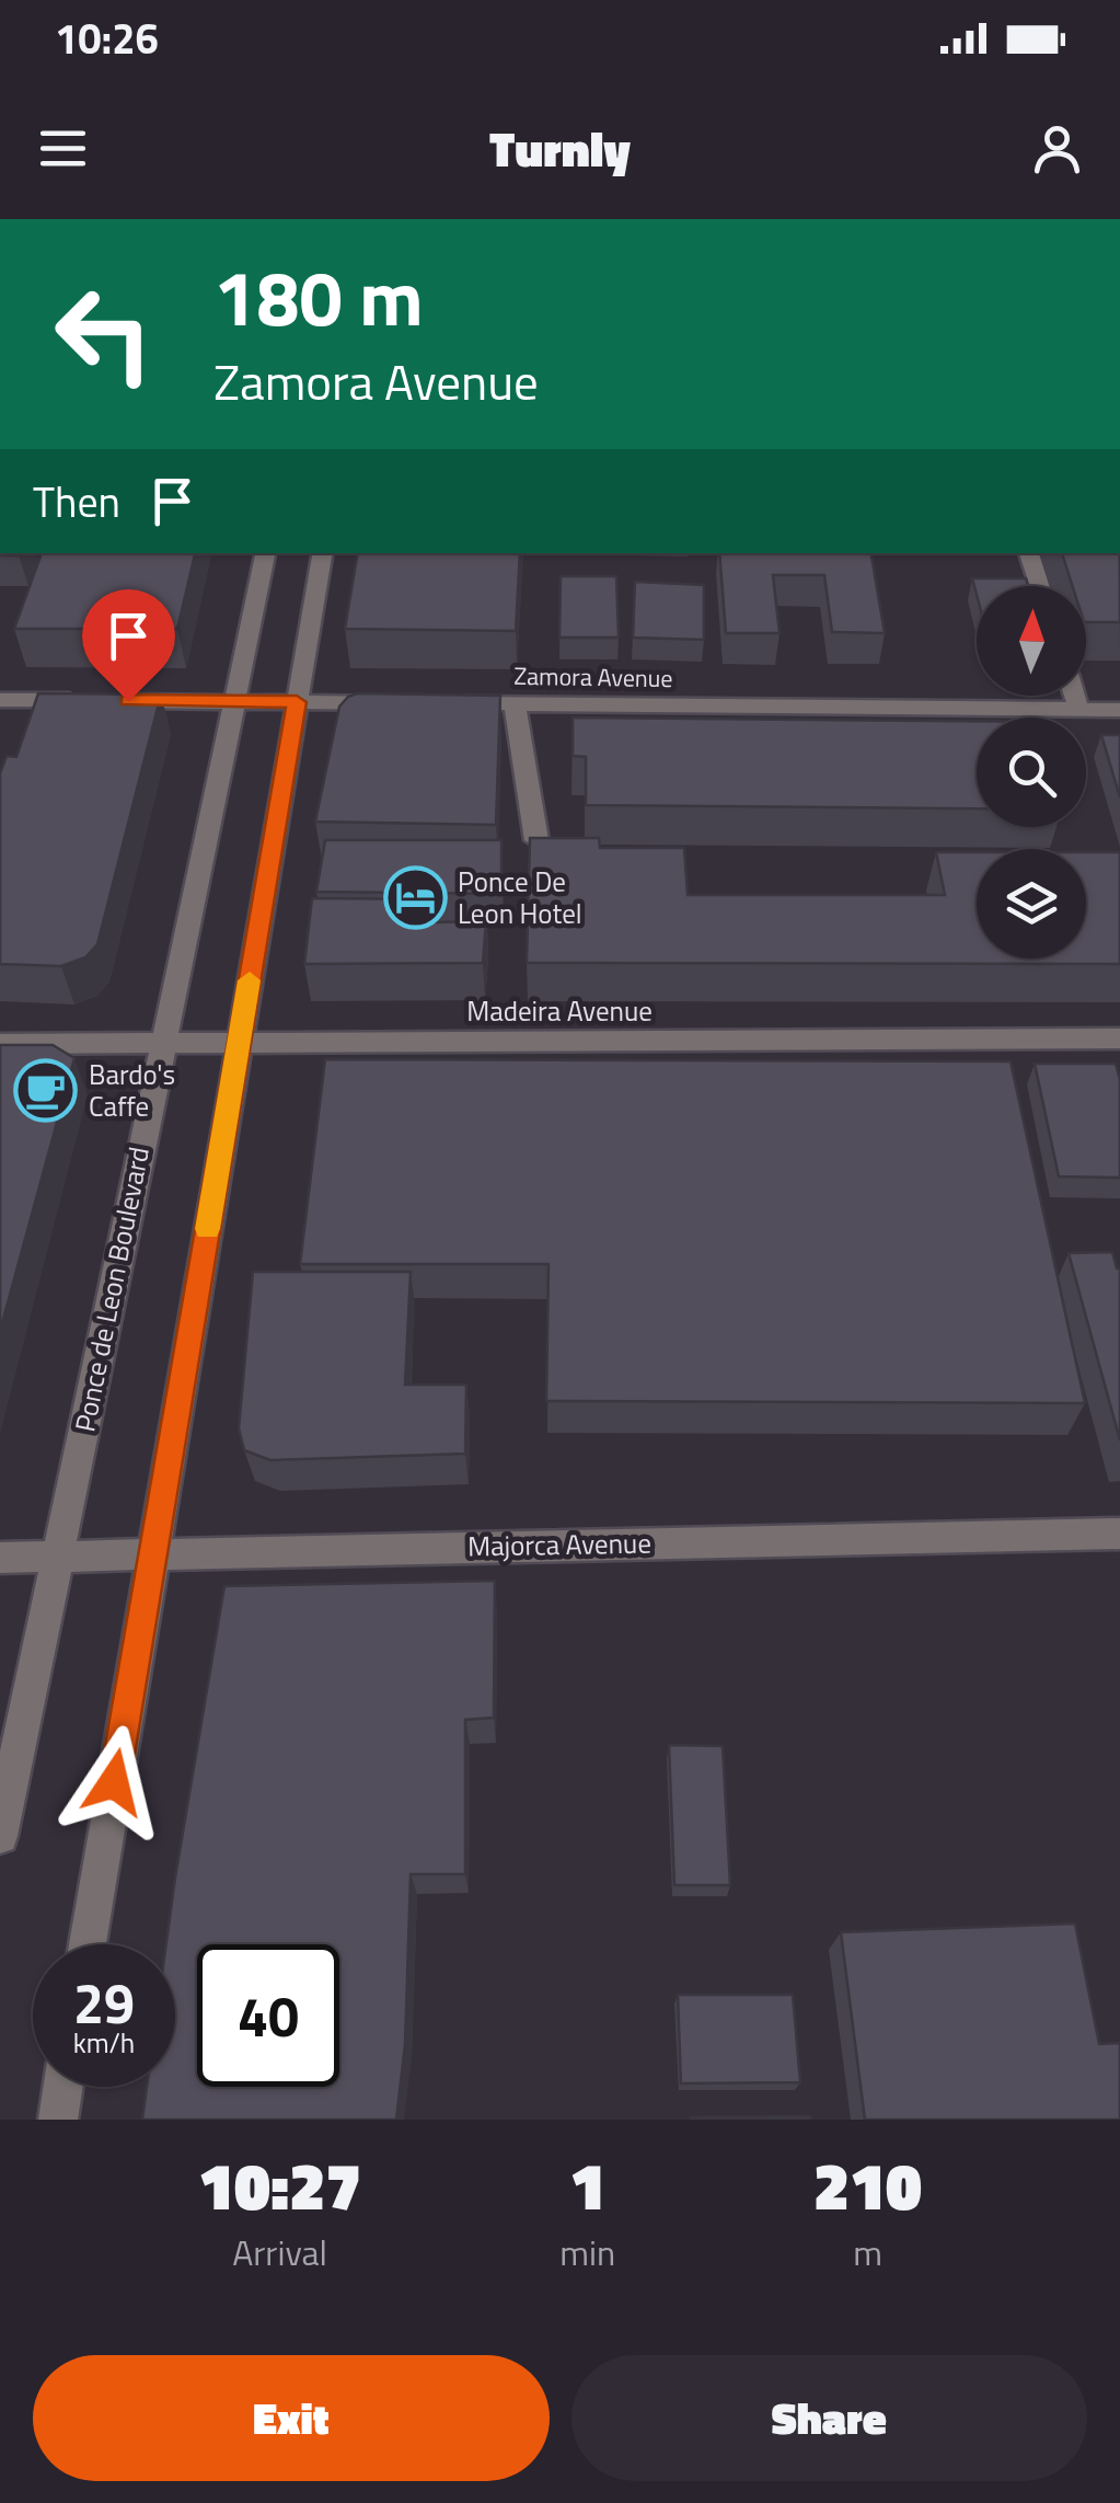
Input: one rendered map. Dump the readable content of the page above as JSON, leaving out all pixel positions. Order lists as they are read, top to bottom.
{
  "streets": {
    "street": [
      "Zamora Avenue",
      "Madeira Avenue",
      "Ponce de Leon Boulevard",
      "Majorca Avenue"
    ]
  },
  "crossings": [
    ["Madeira Avenue", "Ponce de Leon Boulevard"],
    ["Ponce de Leon Boulevard", "Majorca Avenue"]
  ],
  "places": {
    "hotel": ["Ponce De Leon Hotel"],
    "cafe": ["Bardo's Caffe"]
  },
  "north": "top",
  "page": {
    "status": "10:26",
    "header": "Turnly",
    "turn": ["180 m", "Zamora Avenue"],
    "then": "Then",
    "speed": "29 km/h",
    "limit": "40",
    "eta": [
      "10:27",
      "Arrival",
      "1",
      "min",
      "210",
      "m"
    ],
    "buttons": ["Exit", "Share"]
  }
}
